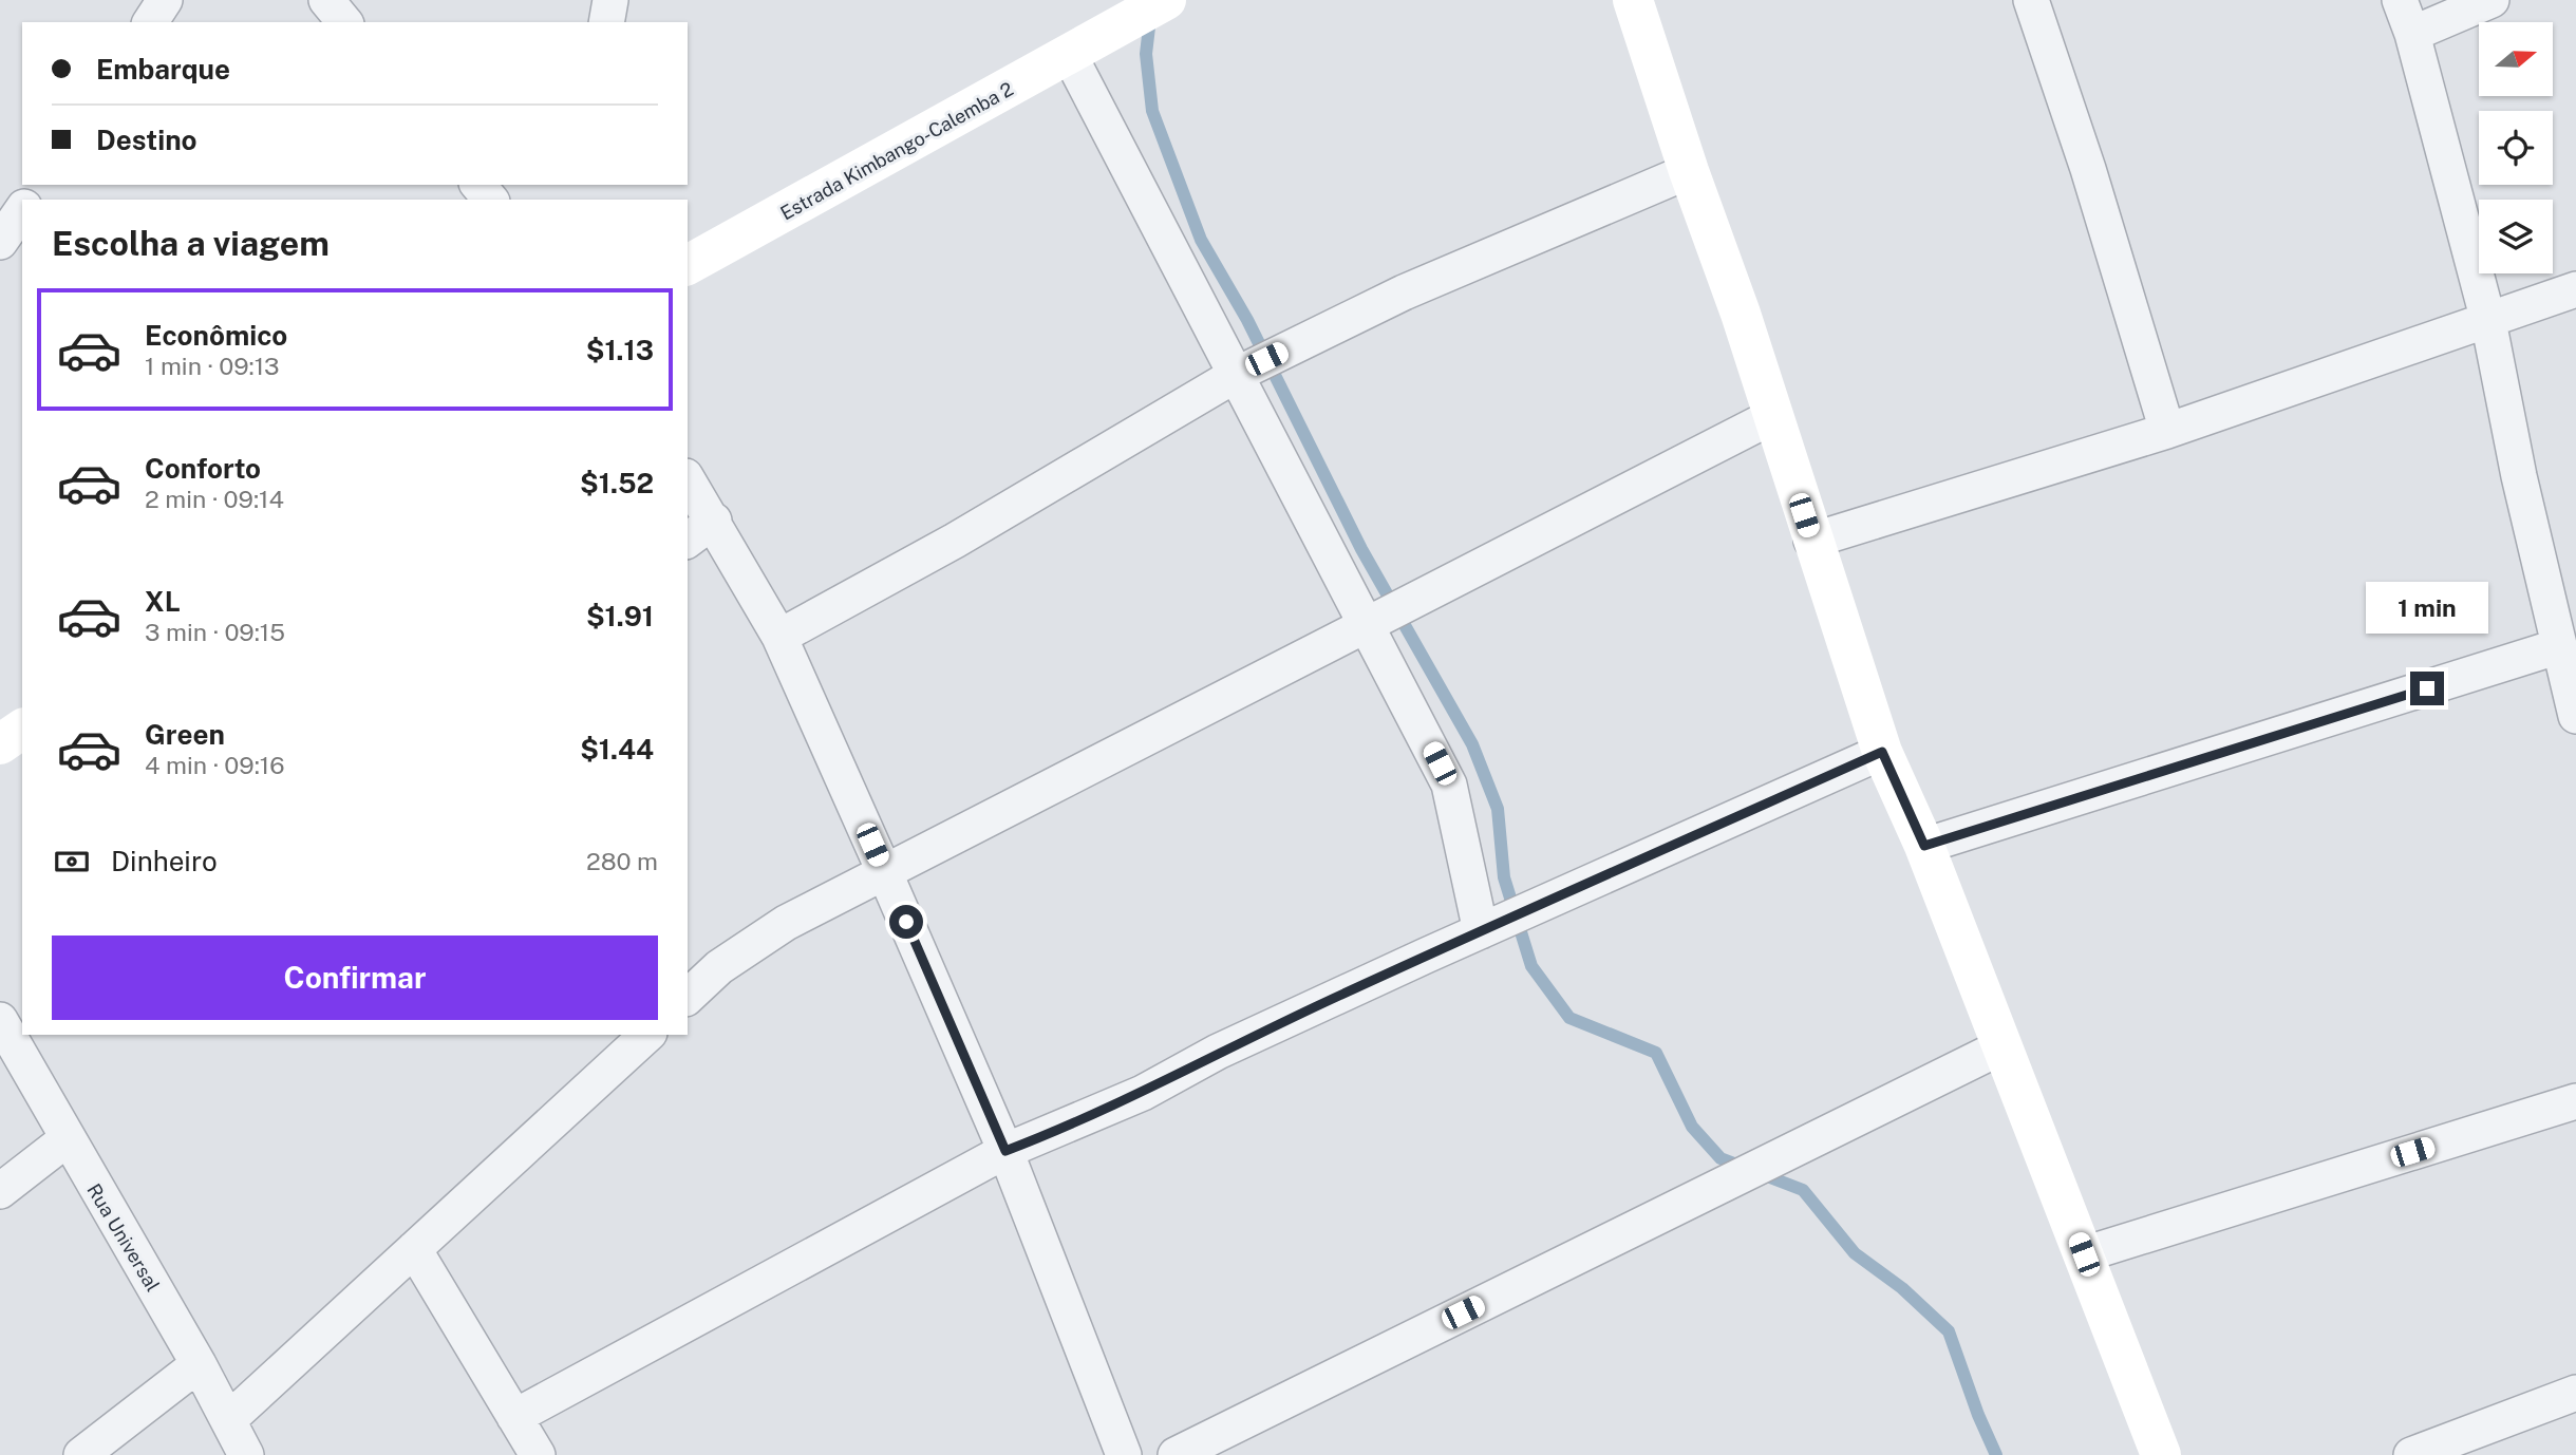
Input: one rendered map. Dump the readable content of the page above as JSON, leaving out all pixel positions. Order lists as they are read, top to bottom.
{
  "streets": {
    "street": ["Estrada Kimbango-Calemba 2", "Rua Universal"]
  },
  "north": "right",
  "page": {
    "banner": ["Embarque", "Destino"],
    "heading": "Escolha a viagem",
    "list": [
      {
        "name": "Econômico",
        "note": "1 min · 09:13",
        "value": "$1.13"
      },
      {
        "name": "Conforto",
        "note": "2 min · 09:14",
        "value": "$1.52"
      },
      {
        "name": "XL",
        "note": "3 min · 09:15",
        "value": "$1.91"
      },
      {
        "name": "Green",
        "note": "4 min · 09:16",
        "value": "$1.44"
      }
    ],
    "bubble": "1 min",
    "pay": ["Dinheiro", "280 m"],
    "buttons": "Confirmar"
  }
}
